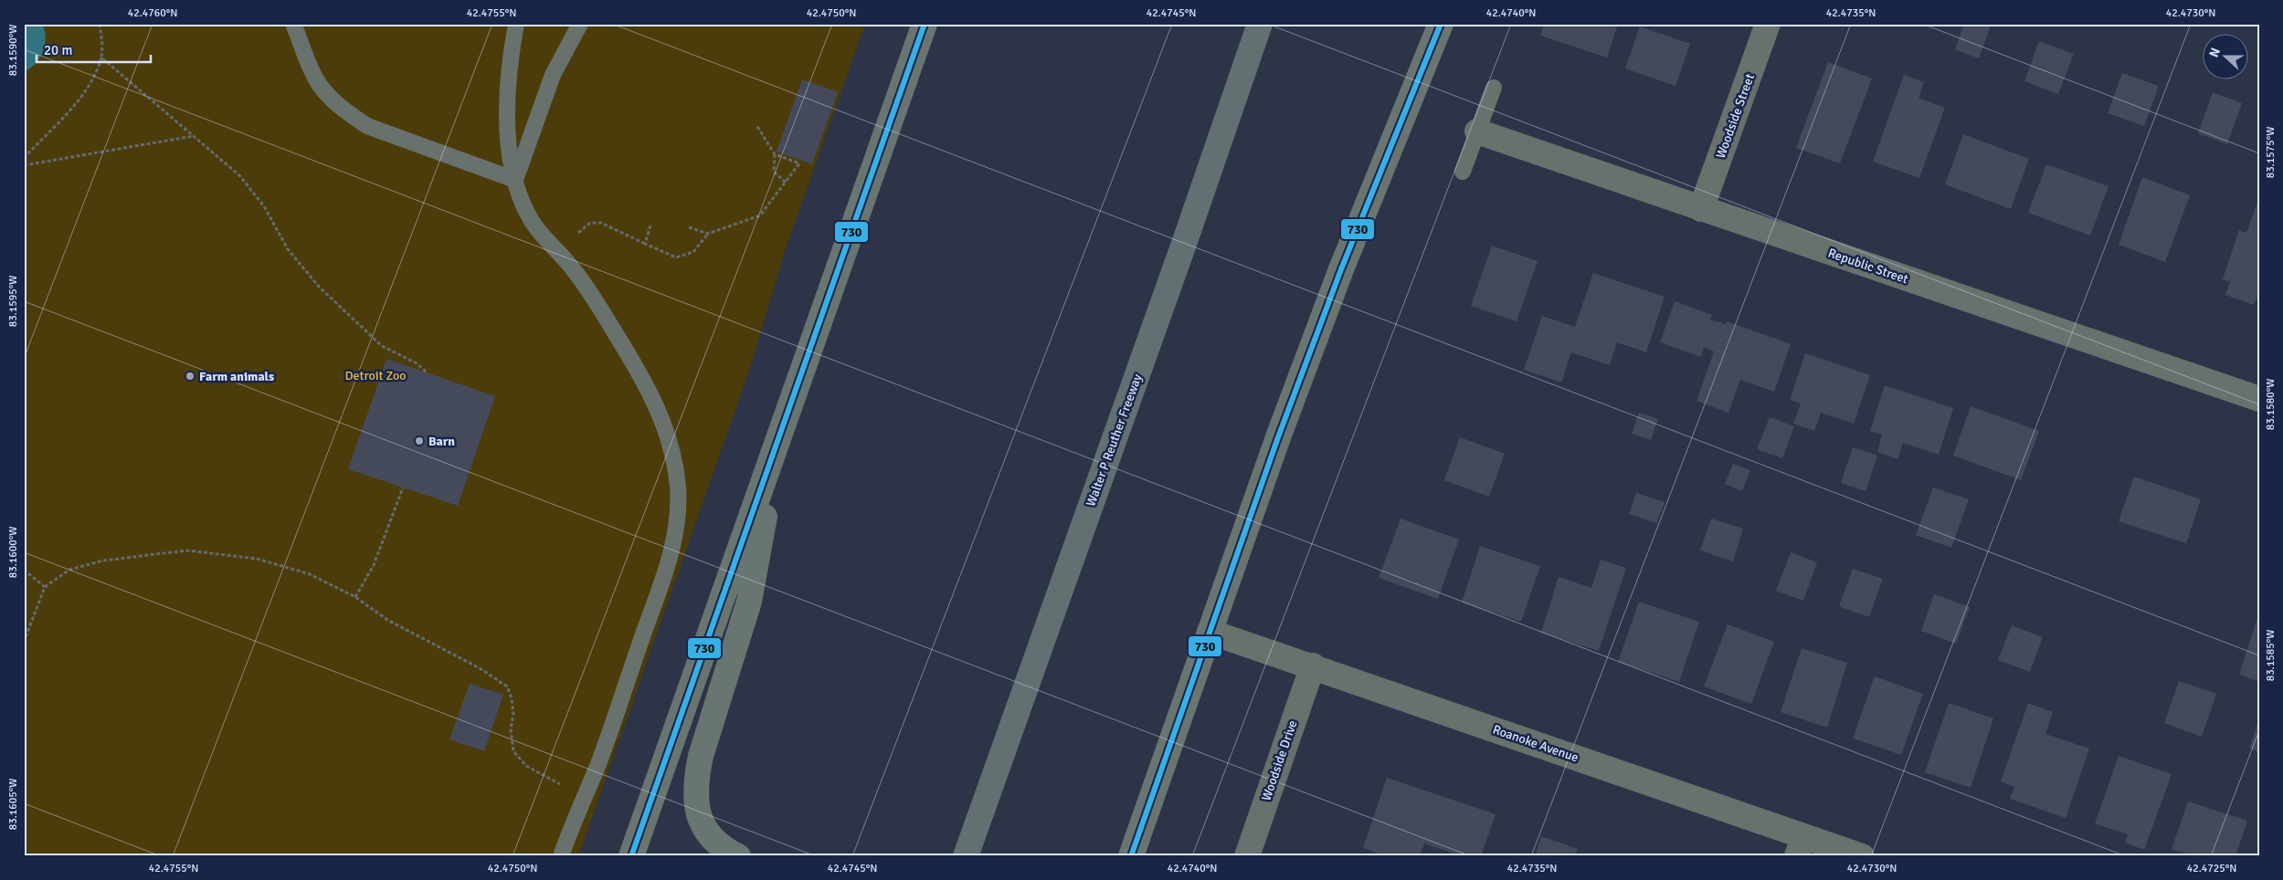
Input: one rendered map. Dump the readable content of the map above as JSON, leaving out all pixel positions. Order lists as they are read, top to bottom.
{
  "streets": {
    "highway": ["Walter P Reuther Freeway"],
    "street": [
      "Woodside Street",
      "Republic Street",
      "Roanoke Avenue",
      "Woodside Drive"
    ]
  },
  "crossings": [
    ["Woodside Street", "Republic Street"],
    ["Roanoke Avenue", "Woodside Drive"]
  ],
  "parks": ["Detroit Zoo"],
  "places": ["Farm animals", "Barn"],
  "lines": ["transit line 730"],
  "scale_bar": "20 m",
  "north": "left",
  "coordinates": [
    "42.4760°N",
    "42.4755°N",
    "42.4750°N",
    "42.4745°N",
    "42.4740°N",
    "42.4735°N",
    "42.4730°N",
    "83.1590°W",
    "83.1575°W",
    "83.1595°W",
    "83.1580°W",
    "83.1600°W",
    "83.1585°W",
    "83.1605°W",
    "42.4725°N"
  ]
}
